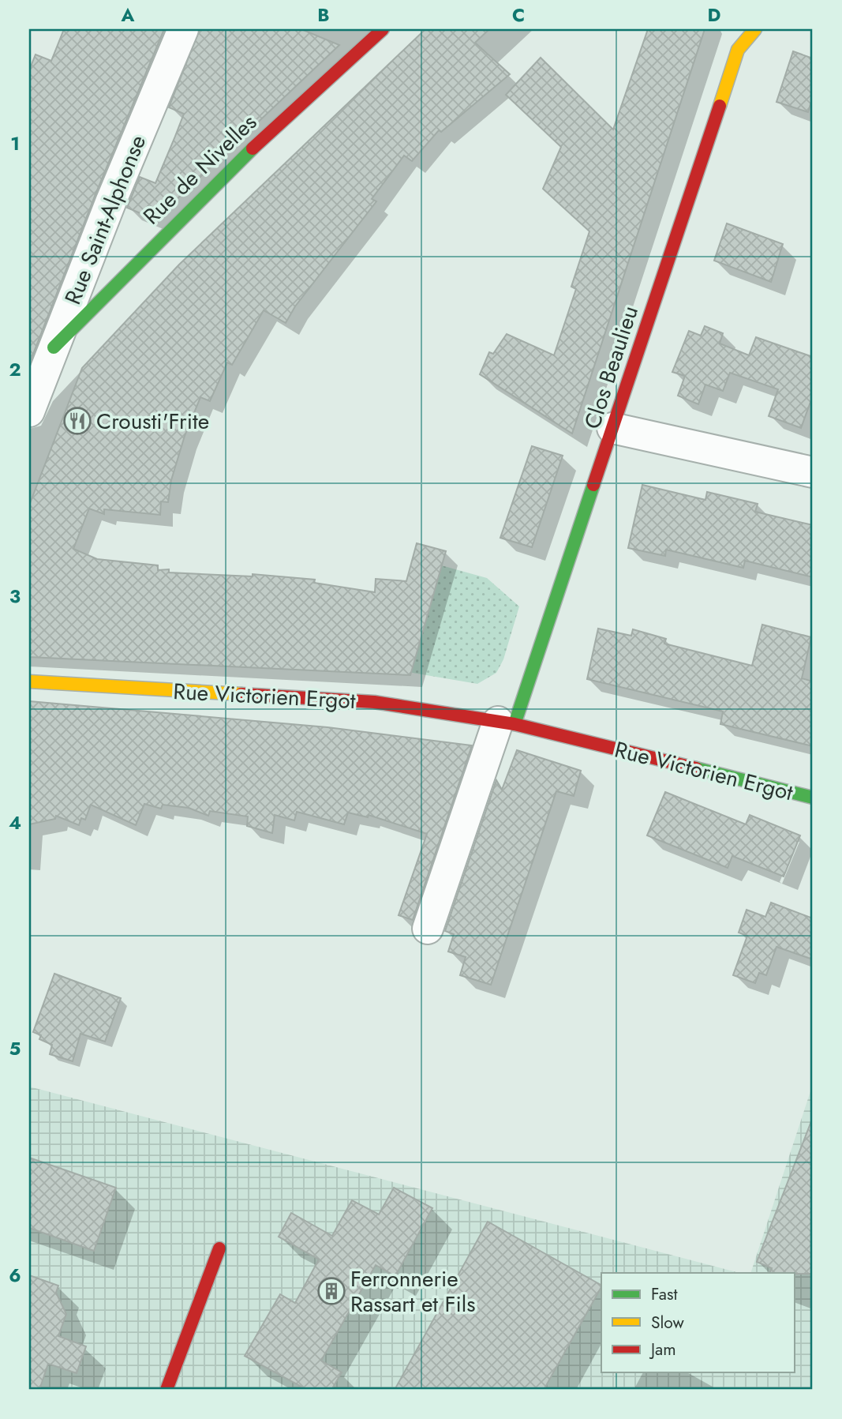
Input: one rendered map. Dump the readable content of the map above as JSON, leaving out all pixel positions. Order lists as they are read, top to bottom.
{
  "streets": {
    "street": [
      "Rue de Nivelles",
      "Rue Saint-Alphonse",
      "Clos Beaulieu",
      "Rue Victorien Ergot"
    ]
  },
  "crossings": [
    ["Rue de Nivelles", "Rue Saint-Alphonse"],
    ["Clos Beaulieu", "Rue Victorien Ergot"]
  ],
  "places": {
    "restaurant": ["Crousti'Frite"],
    "building": ["Ferronnerie Rassart et Fils"]
  },
  "legend": ["Fast", "Slow", "Jam"],
  "grid": {
    "columns": [
      "A",
      "B",
      "C",
      "D"
    ],
    "rows": [
      "1",
      "2",
      "3",
      "4",
      "5",
      "6"
    ]
  }
}
